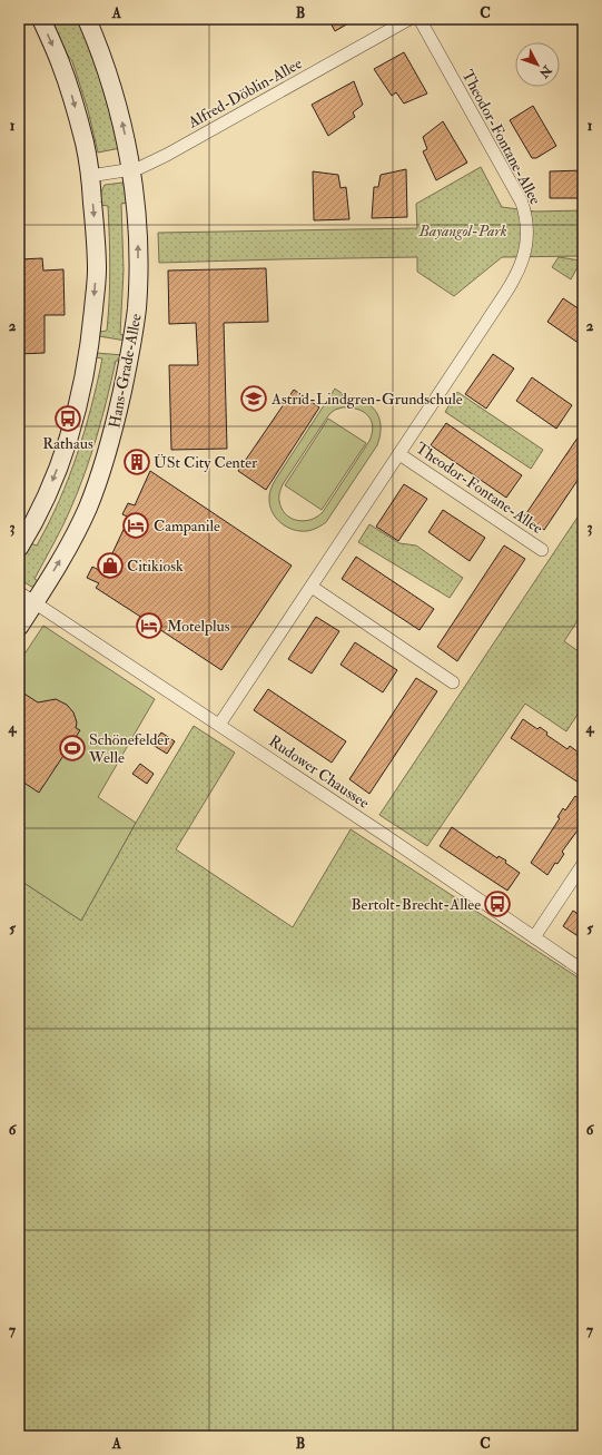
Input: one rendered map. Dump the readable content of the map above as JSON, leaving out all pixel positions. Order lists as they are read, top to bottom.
{
  "streets": {
    "street": [
      "Alfred-Döblin-Allee",
      "Theodor-Fontane-Allee",
      "Hans-Grade-Allee",
      "Rudower Chaussee"
    ]
  },
  "crossings": [
    ["Alfred-Döblin-Allee", "Hans-Grade-Allee"],
    ["Theodor-Fontane-Allee", "Rudower Chaussee"],
    ["Hans-Grade-Allee", "Rudower Chaussee"]
  ],
  "parks": ["Bayangol-Park"],
  "places": {
    "school or university": ["Astrid-Lindgren-Grundschule"],
    "bus stop": ["Rathaus", "Bertolt-Brecht-Allee"],
    "building": ["ÜSt City Center"],
    "hotel": ["Campanile", "Motelplus"],
    "shop": ["Citikiosk"],
    "sports": ["Schönefelder Welle"]
  },
  "north": "bottom right",
  "grid": {
    "columns": ["A", "B", "C"],
    "rows": [
      "1",
      "2",
      "3",
      "4",
      "5",
      "6",
      "7"
    ]
  }
}
